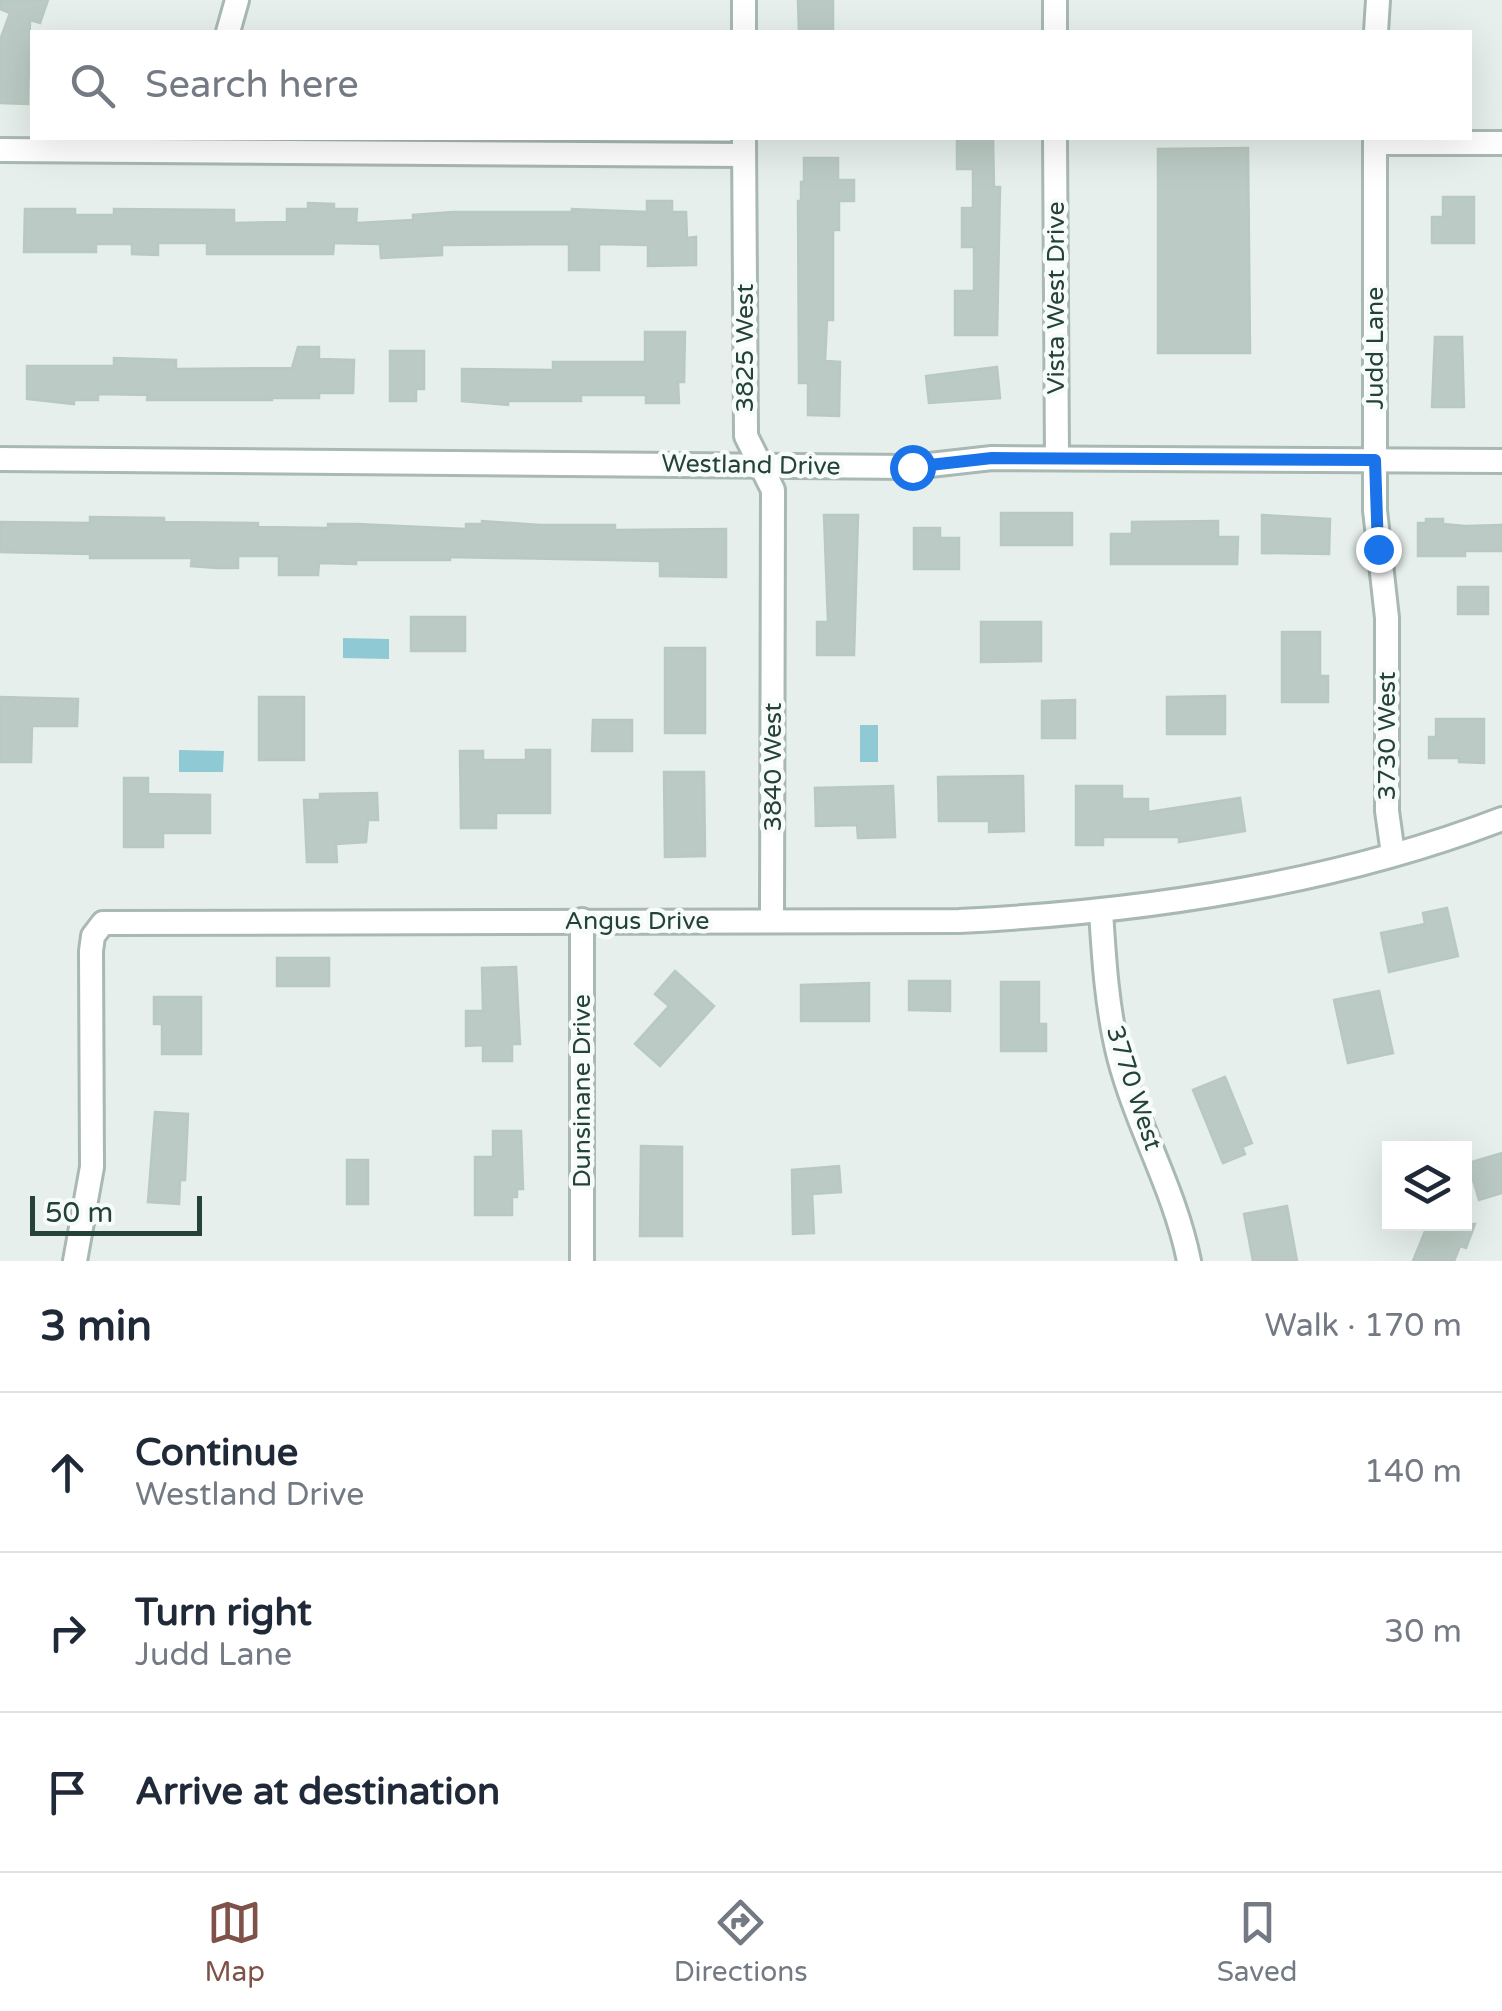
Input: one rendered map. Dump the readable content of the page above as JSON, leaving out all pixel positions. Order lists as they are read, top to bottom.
{
  "streets": {
    "street": [
      "Vista West Drive",
      "3825 West",
      "Judd Lane",
      "Westland Drive",
      "3730 West",
      "3840 West",
      "Angus Drive",
      "3770 West",
      "Dunsinane Drive"
    ]
  },
  "crossings": [
    ["Vista West Drive", "Westland Drive"],
    ["3825 West", "Westland Drive"],
    ["3825 West", "3840 West"],
    ["Judd Lane", "Westland Drive"],
    ["Judd Lane", "3730 West"],
    ["3730 West", "Angus Drive"],
    ["3840 West", "Angus Drive"],
    ["Angus Drive", "3770 West"],
    ["Angus Drive", "Dunsinane Drive"]
  ],
  "scale_bar": "50 m",
  "page": {
    "search": "Search here",
    "scale": "50 m",
    "heading": ["3 min", "Walk · 170 m"],
    "list": [
      ["Continue", "Westland Drive", "140 m"],
      ["Turn right", "Judd Lane", "30 m"],
      "Arrive at destination"
    ],
    "nav": ["Map", "Directions", "Saved"]
  }
}
